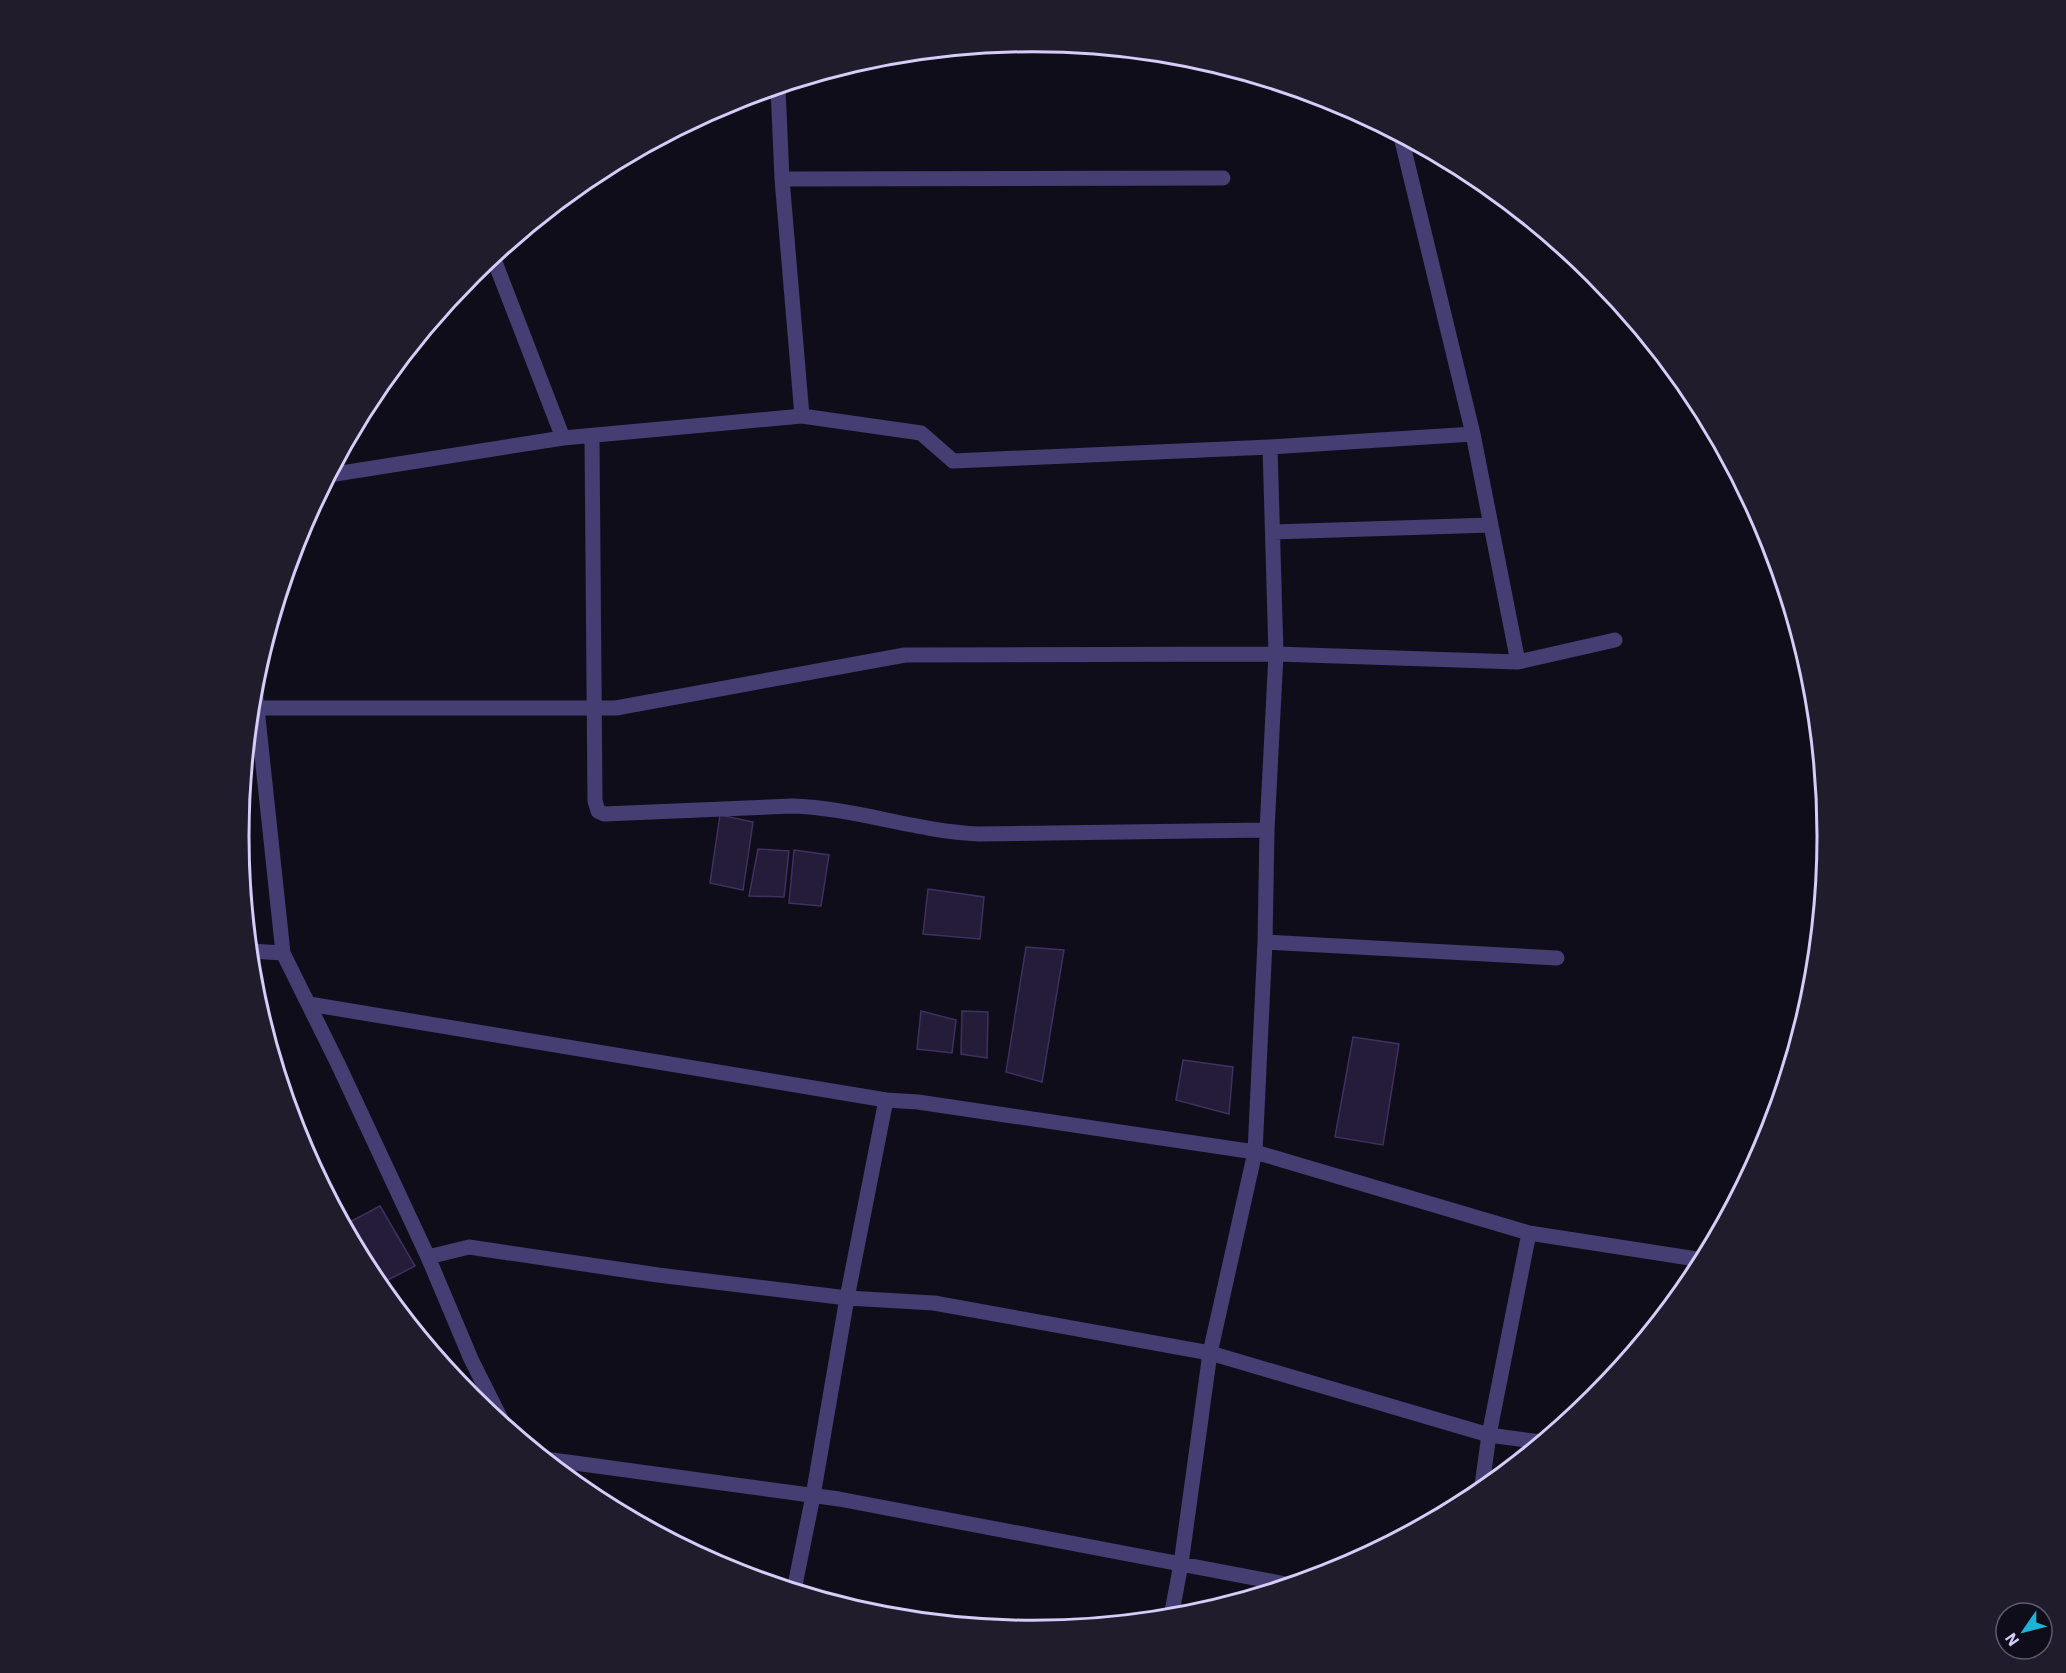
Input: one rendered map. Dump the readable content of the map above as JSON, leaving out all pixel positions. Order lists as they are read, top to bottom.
{
  "north": "bottom left"
}
